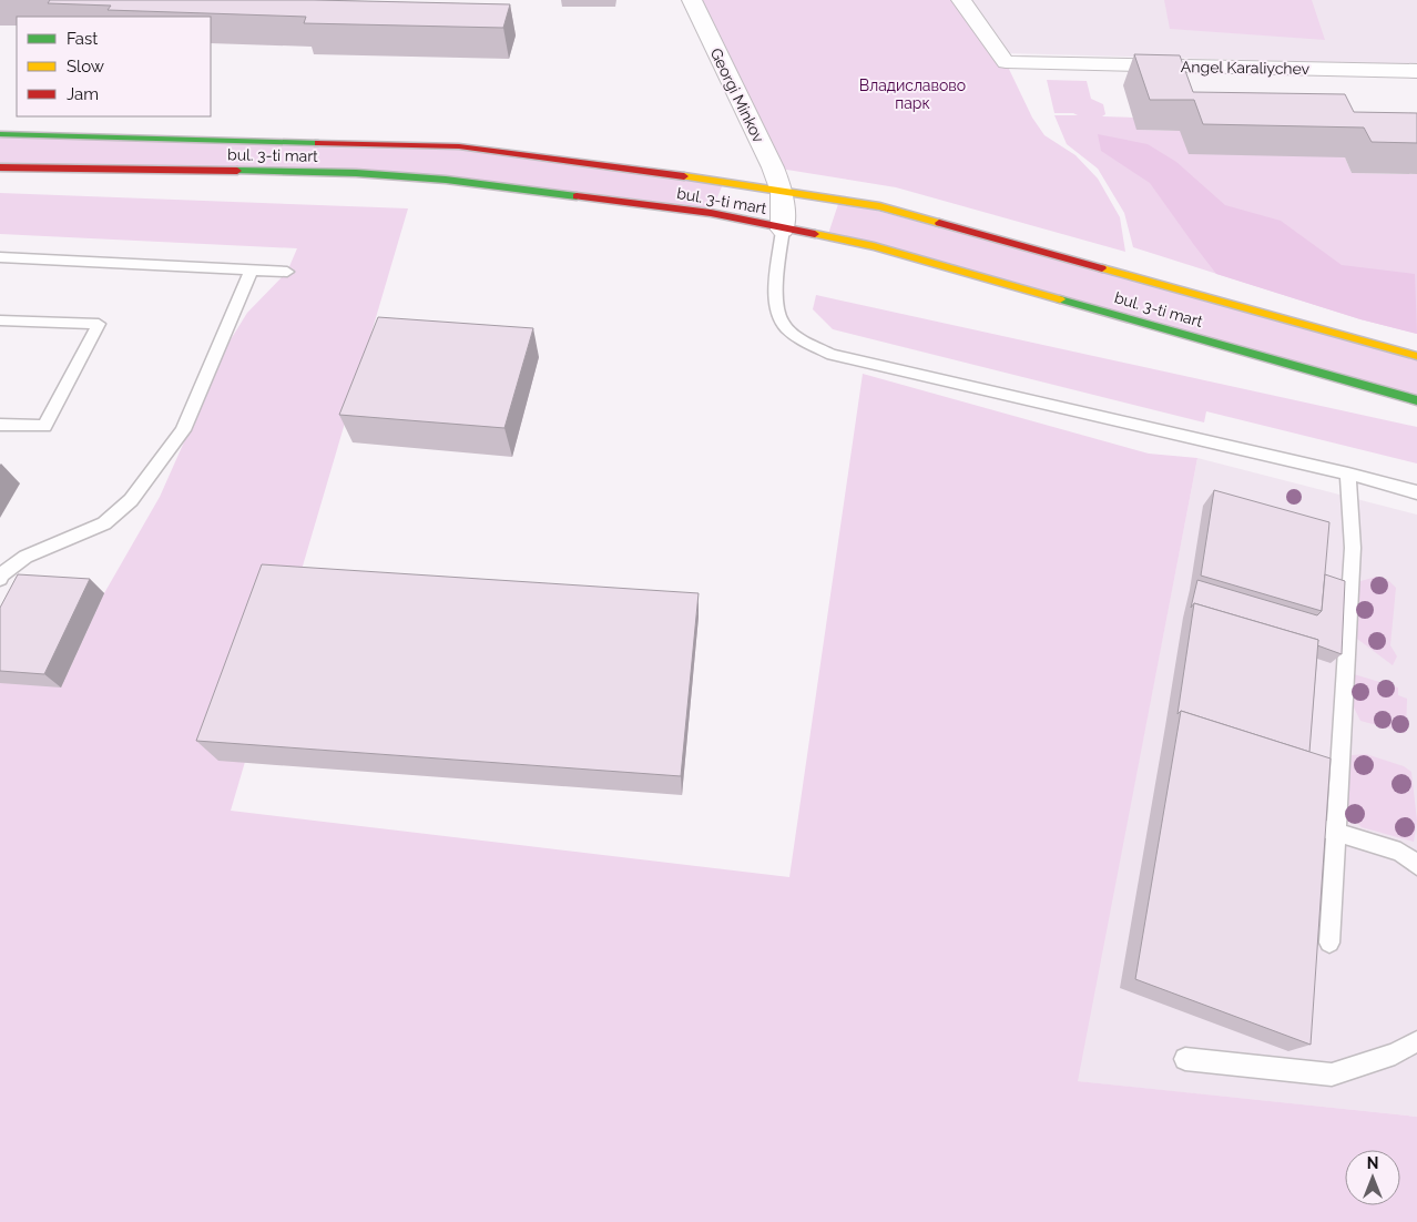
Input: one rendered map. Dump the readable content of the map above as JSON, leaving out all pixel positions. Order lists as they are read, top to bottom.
{
  "streets": {
    "street": ["Angel Karaliychev", "Georgi Minkov", "bul. 3-ti mart"]
  },
  "crossings": [
    ["Georgi Minkov", "bul. 3-ti mart"]
  ],
  "parks": ["Владиславово парк"],
  "legend": ["Fast", "Slow", "Jam"],
  "north": "top"
}
